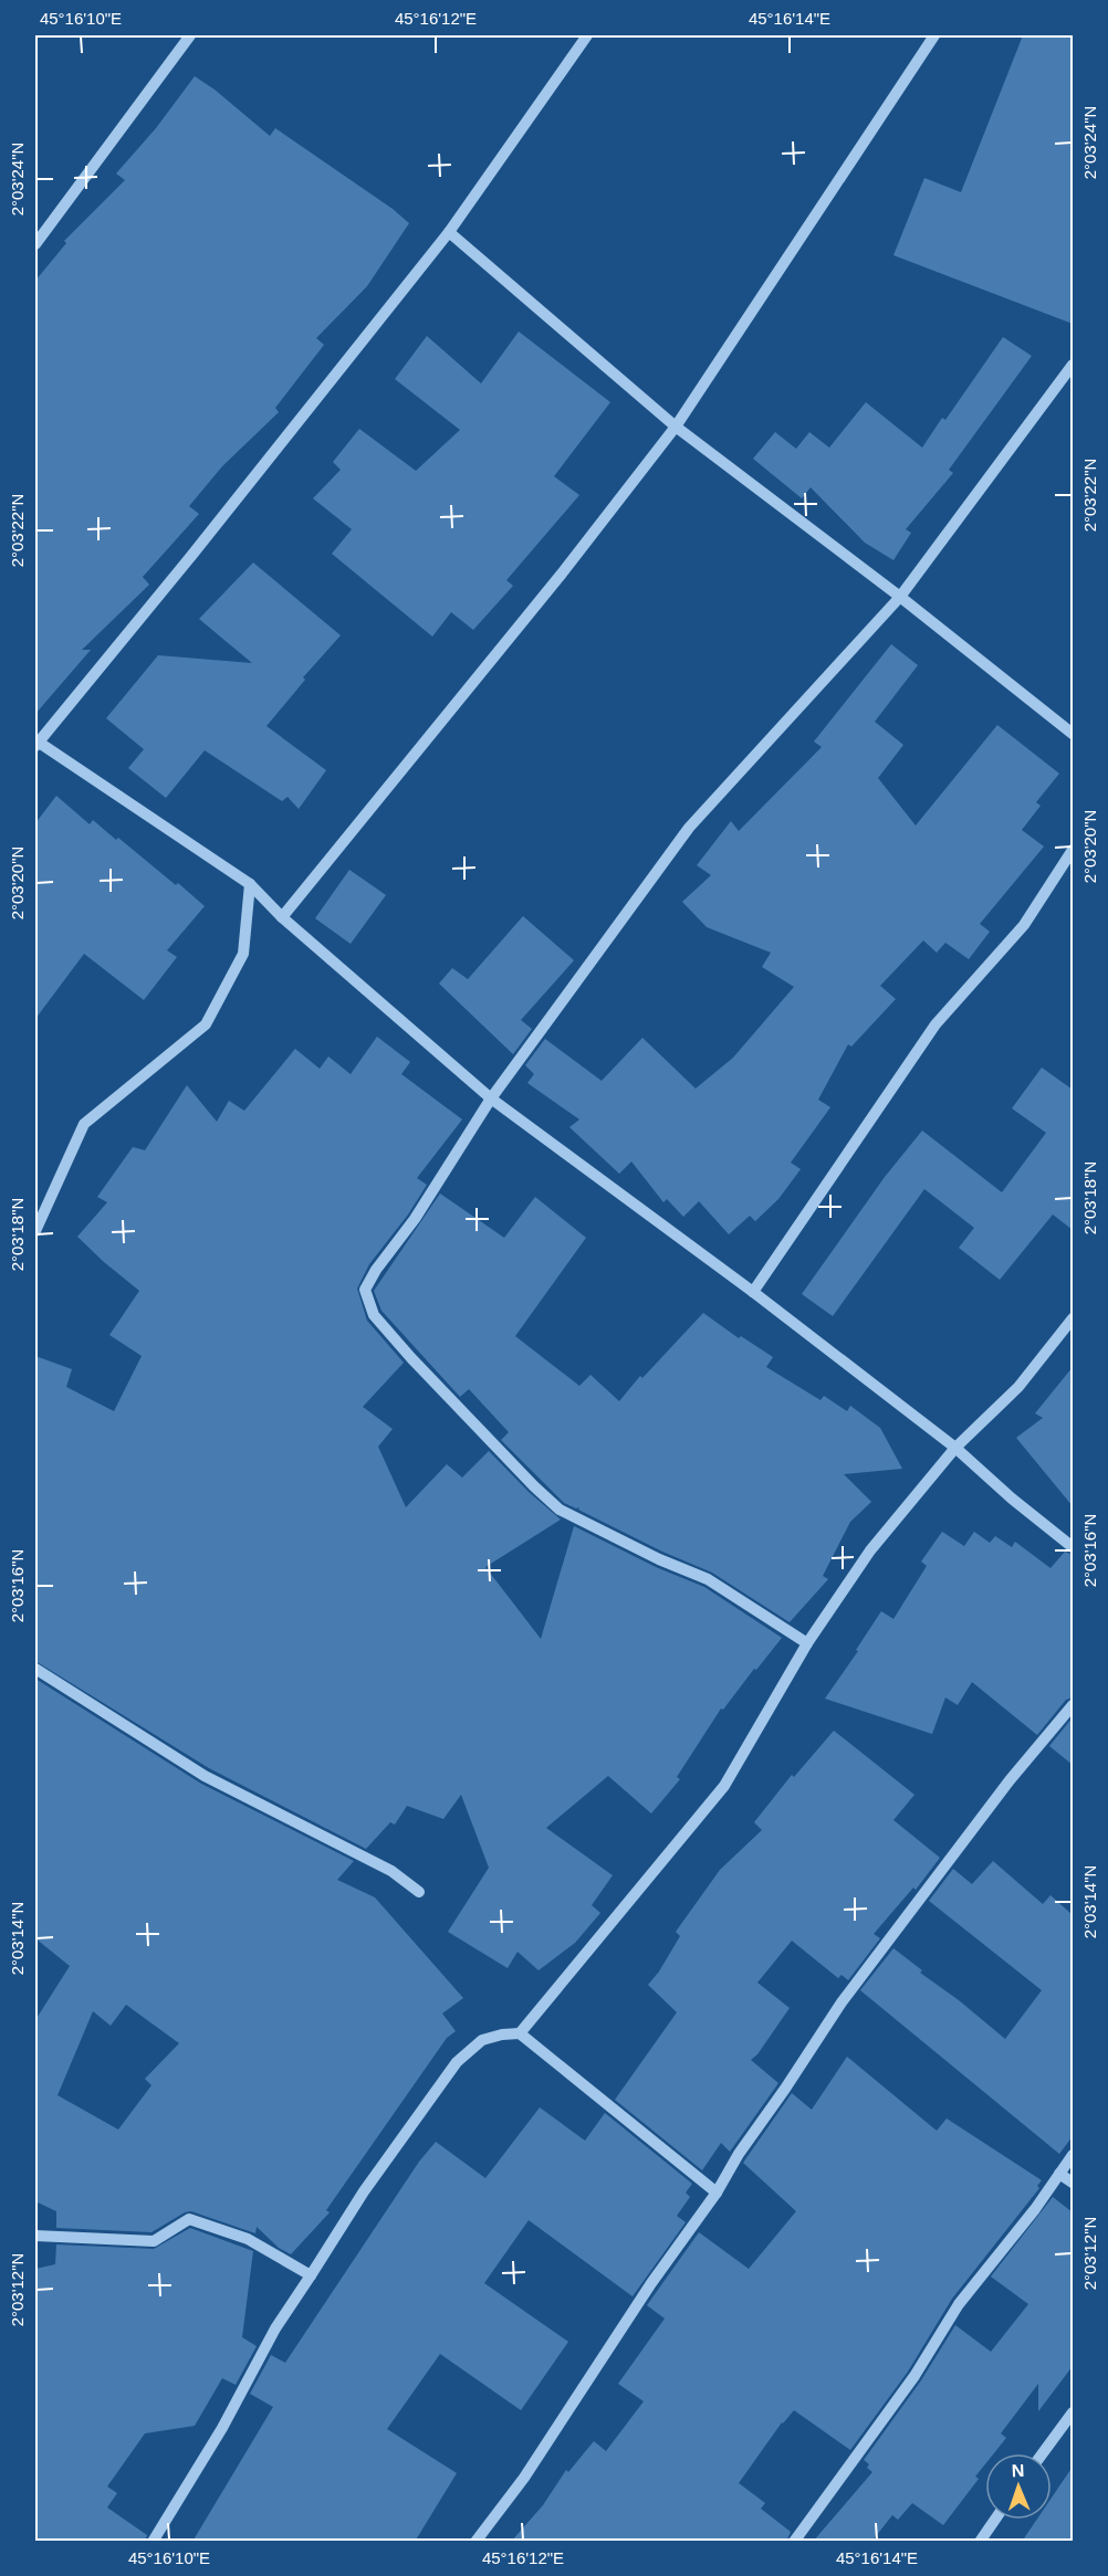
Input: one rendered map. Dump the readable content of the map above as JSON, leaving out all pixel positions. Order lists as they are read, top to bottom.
{
  "north": "top",
  "coordinates": [
    "45°16'10\"E",
    "45°16'12\"E",
    "45°16'14\"E",
    "2°03'24\"N",
    "2°03'22\"N",
    "2°03'20\"N",
    "2°03'18\"N",
    "2°03'16\"N",
    "2°03'14\"N",
    "2°03'12\"N"
  ]
}
